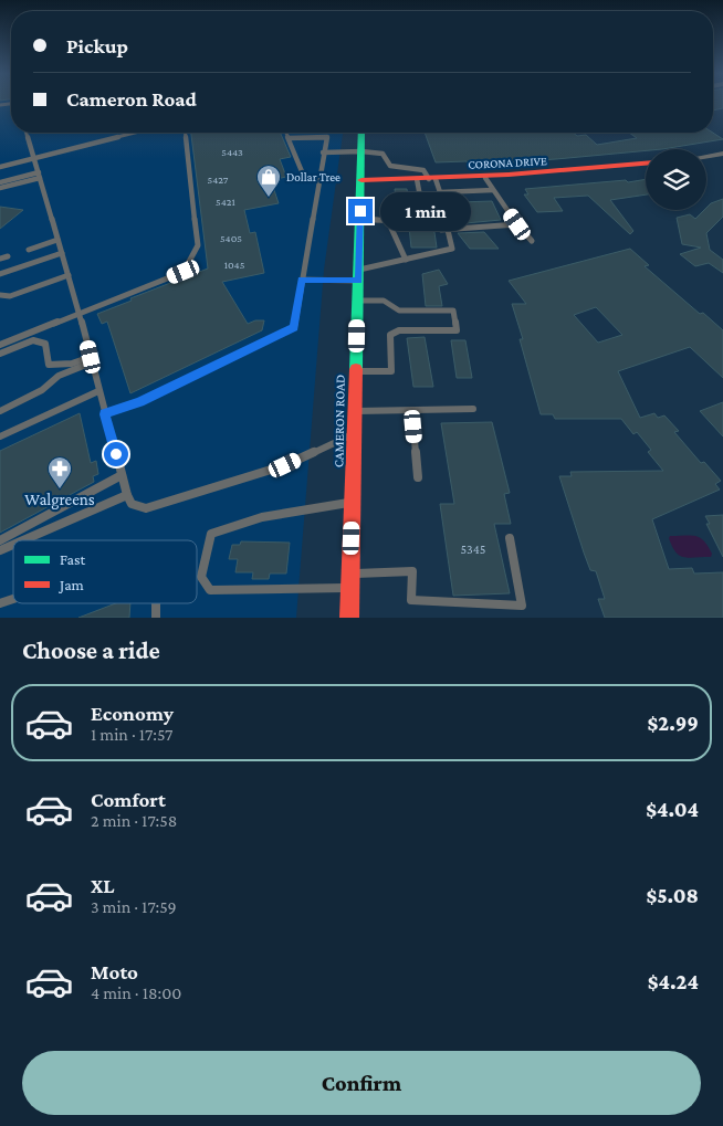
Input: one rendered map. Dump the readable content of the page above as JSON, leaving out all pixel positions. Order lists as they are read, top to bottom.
{
  "streets": {
    "main road": ["CORONA DRIVE", "CAMERON ROAD"]
  },
  "crossings": [
    ["CORONA DRIVE", "CAMERON ROAD"]
  ],
  "places": {
    "shop": ["Dollar Tree"],
    "pharmacy": ["Walgreens"]
  },
  "house_numbers": [
    "5443",
    "5427",
    "5421",
    "5405",
    "1045",
    "5345"
  ],
  "legend": ["Fast", "Jam"],
  "page": {
    "banner": ["Pickup", "Cameron Road"],
    "bubble": "1 min",
    "heading": "Choose a ride",
    "list": [
      {
        "name": "Economy",
        "note": "1 min · 17:57",
        "value": "$2.99"
      },
      {
        "name": "Comfort",
        "note": "2 min · 17:58",
        "value": "$4.04"
      },
      {
        "name": "XL",
        "note": "3 min · 17:59",
        "value": "$5.08"
      },
      {
        "name": "Moto",
        "note": "4 min · 18:00",
        "value": "$4.24"
      }
    ],
    "buttons": "Confirm"
  }
}
